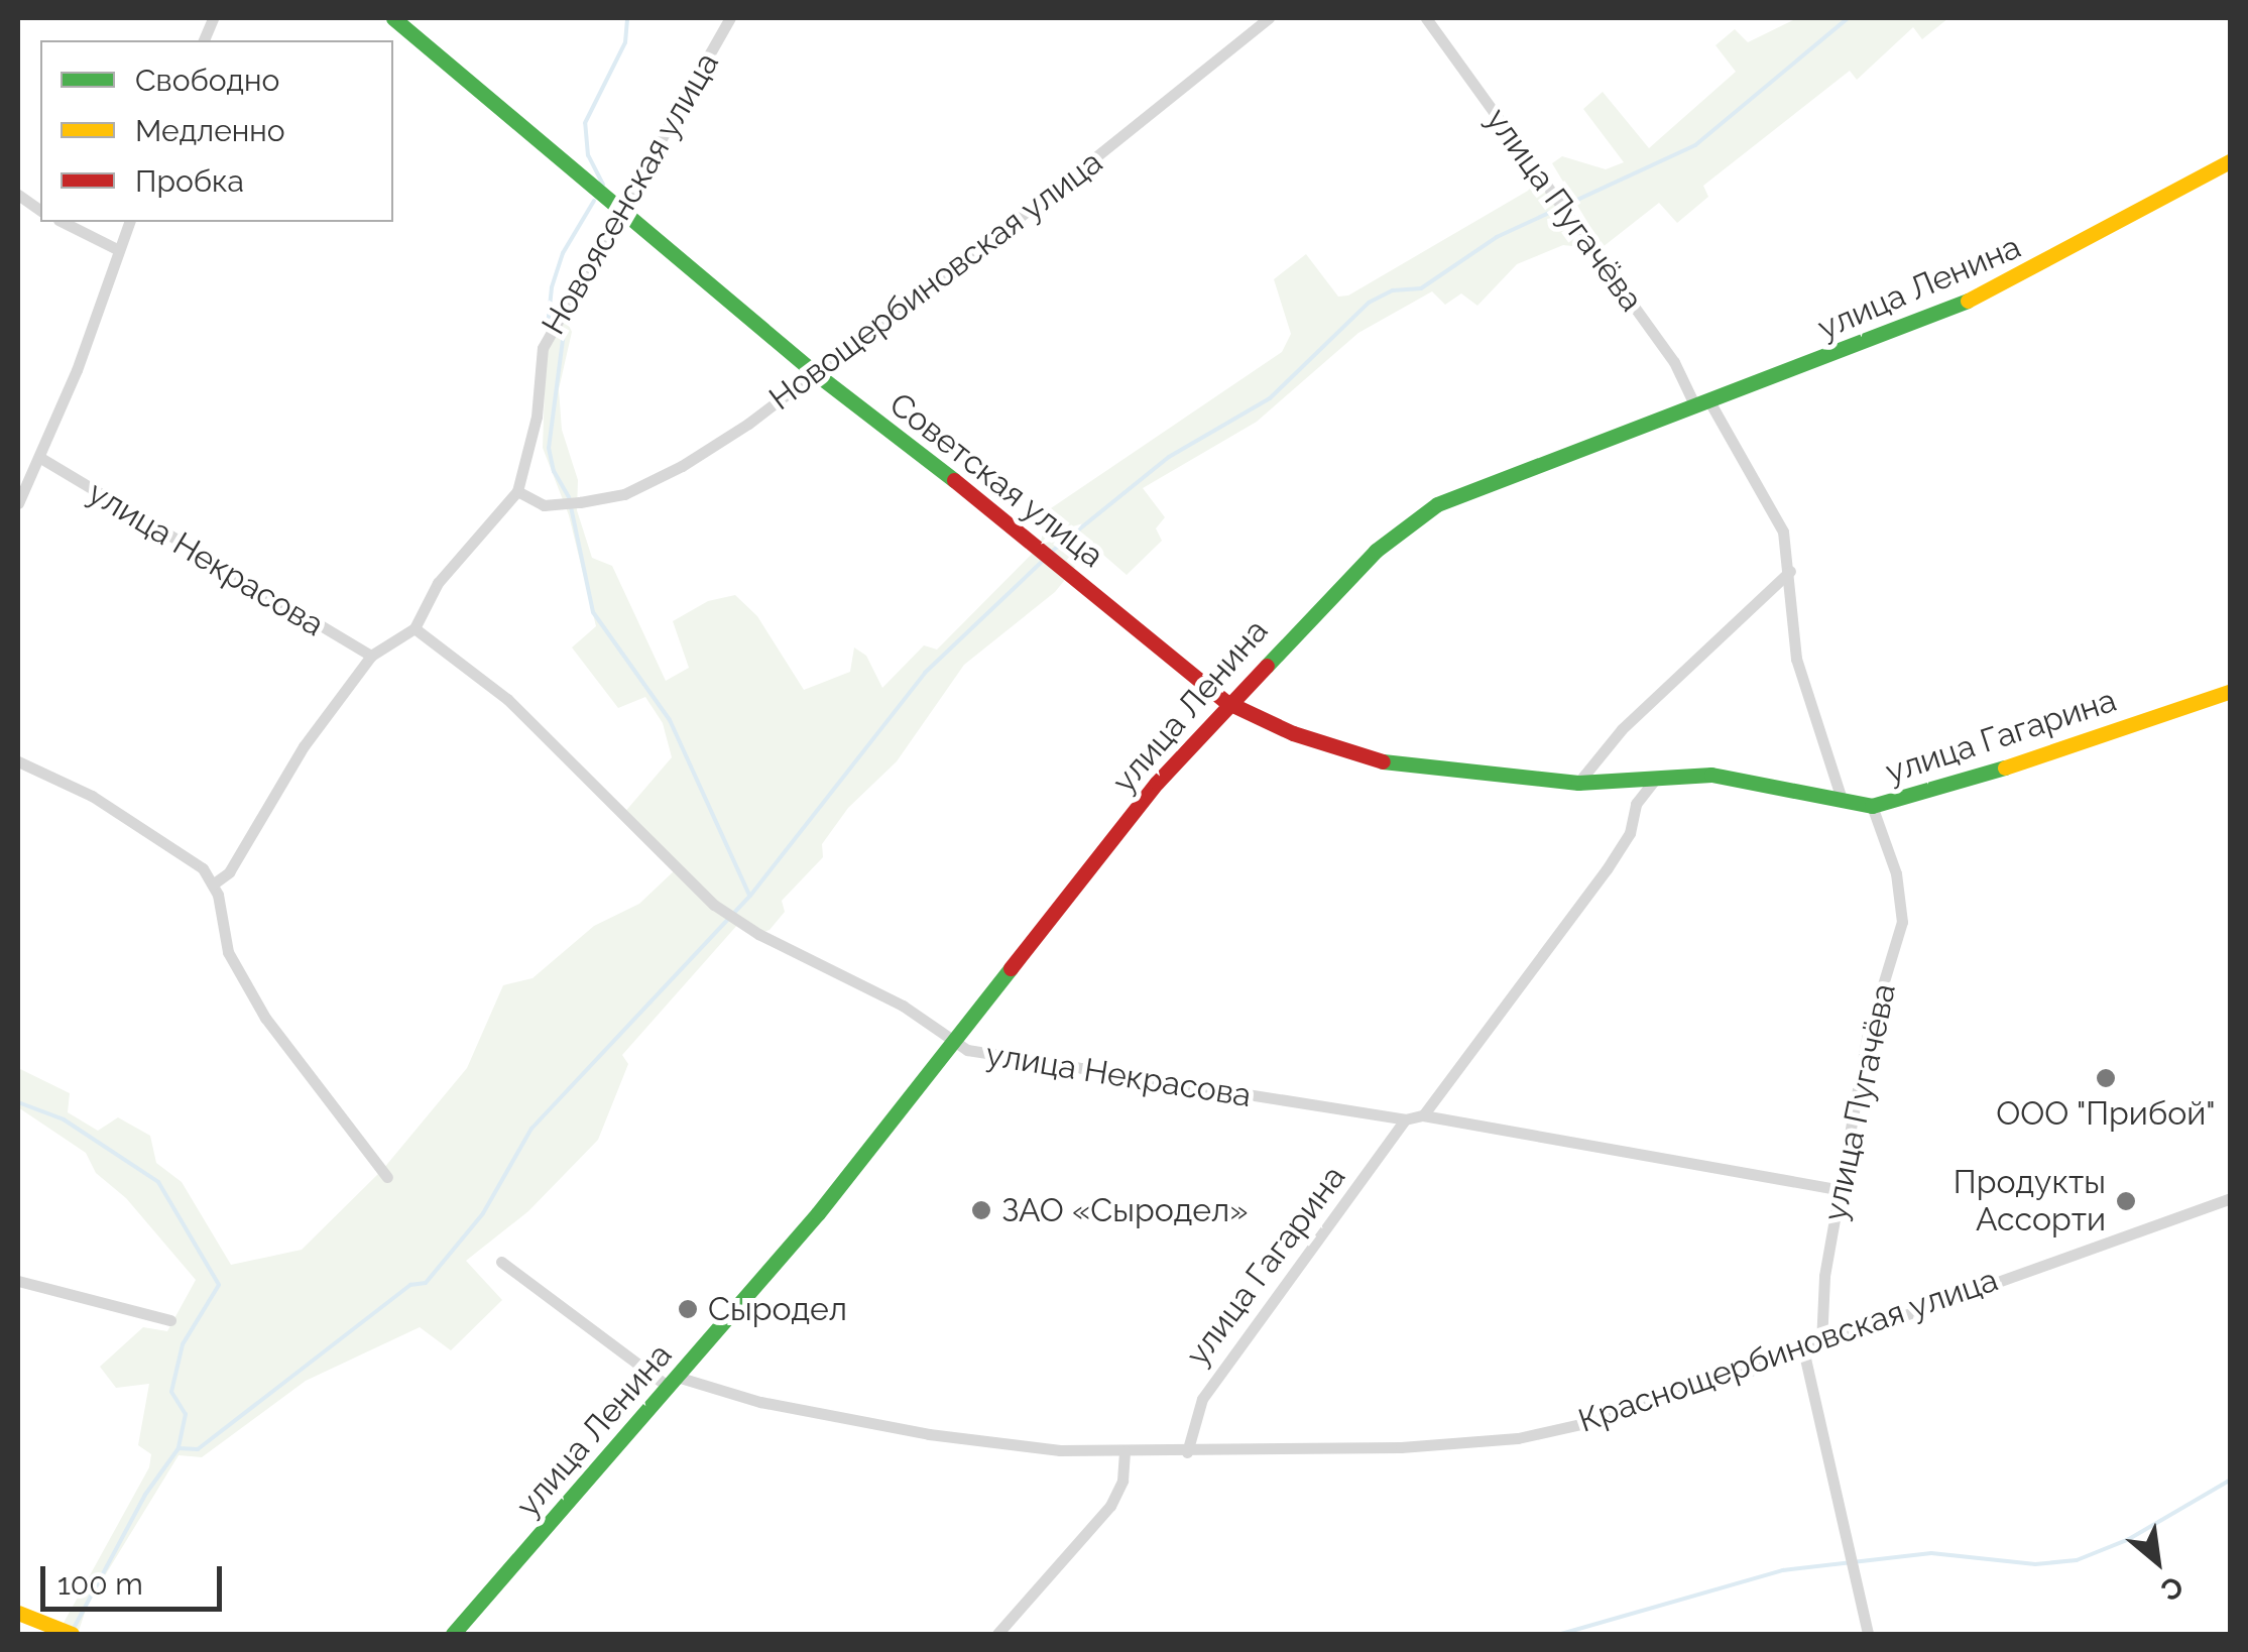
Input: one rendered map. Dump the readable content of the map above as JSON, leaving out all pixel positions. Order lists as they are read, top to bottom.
{
  "streets": {
    "main road": ["улица Ленина", "Советская улица", "улица Гагарина"],
    "street": [
      "Новоясенская улица",
      "улица Пугачёва",
      "Новощербиновская улица",
      "улица Некрасова",
      "Краснощербиновская улица"
    ]
  },
  "crossings": [
    ["Новоясенская улица", "Новощербиновская улица"],
    ["Новоясенская улица", "Советская улица"],
    ["улица Пугачёва", "улица Ленина"],
    ["улица Пугачёва", "улица Некрасова"],
    ["улица Пугачёва", "улица Гагарина"],
    ["улица Пугачёва", "Краснощербиновская улица"],
    ["Новощербиновская улица", "Советская улица"],
    ["улица Ленина", "Советская улица"],
    ["улица Ленина", "улица Некрасова"],
    ["улица Ленина", "Краснощербиновская улица"],
    ["Советская улица", "улица Гагарина"],
    ["улица Некрасова", "улица Гагарина"],
    ["улица Гагарина", "Краснощербиновская улица"]
  ],
  "places": [
    "ООО \"Прибой\"",
    "Продукты Ассорти",
    "ЗАО «Сыродел»",
    "Сыродел"
  ],
  "legend": ["Свободно", "Медленно", "Пробка"],
  "scale_bar": "100 m",
  "north": "bottom right"
}
